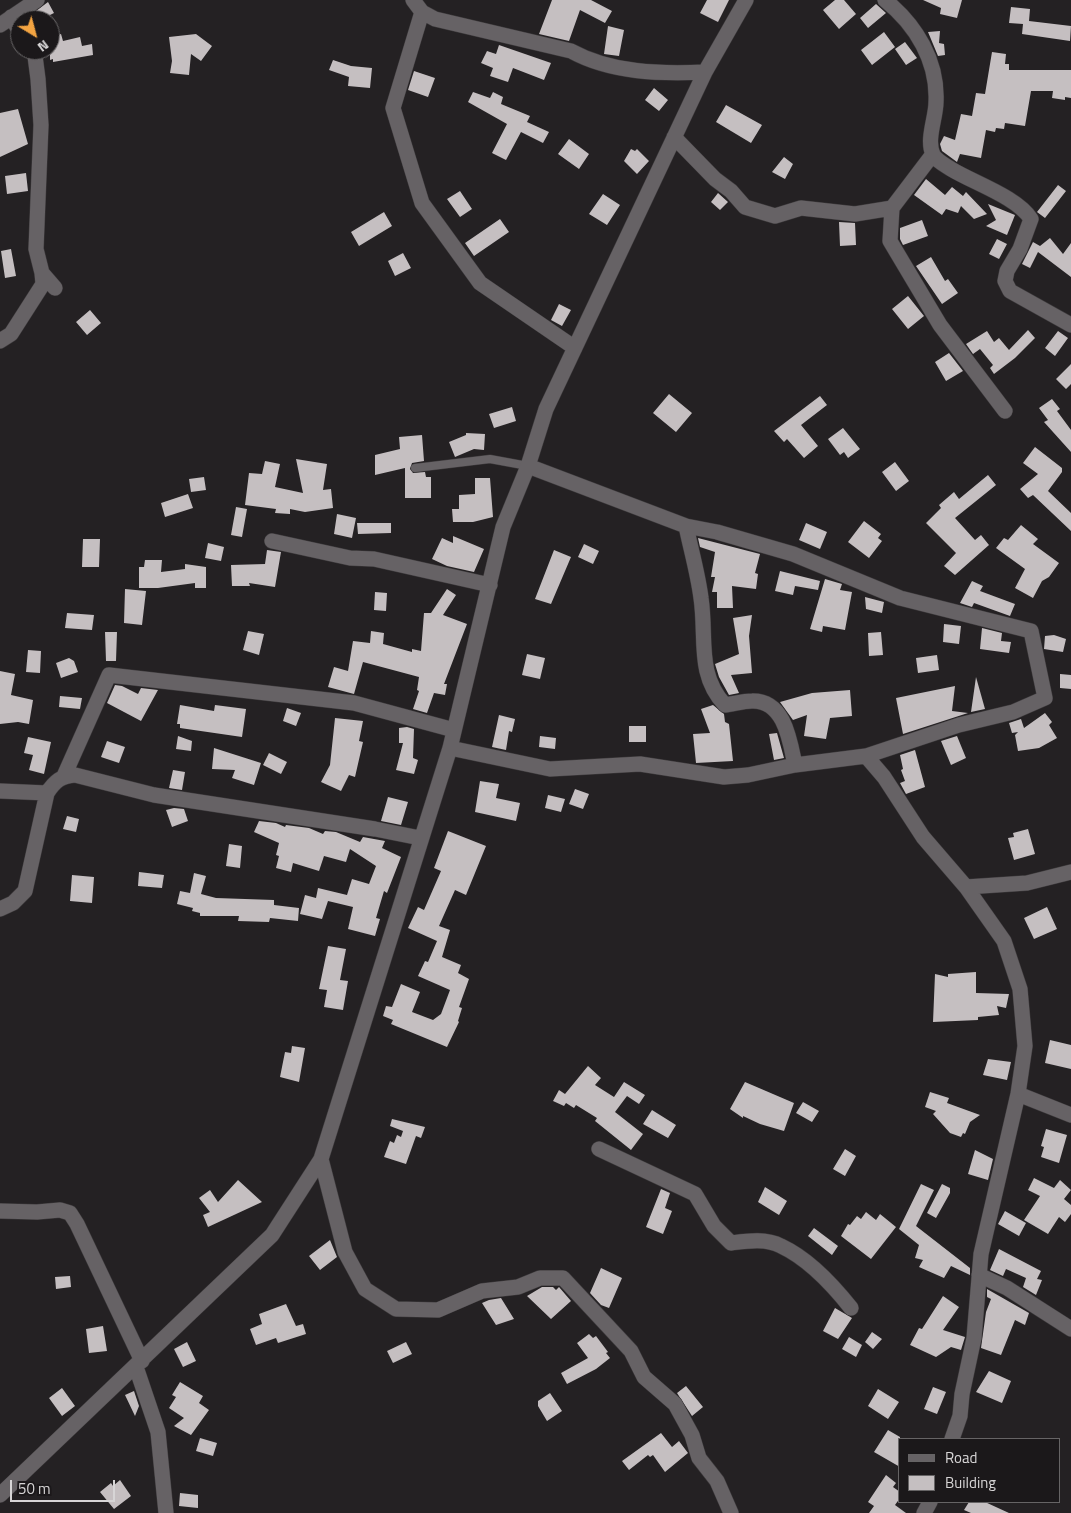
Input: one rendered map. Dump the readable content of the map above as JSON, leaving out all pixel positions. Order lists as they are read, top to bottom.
{
  "legend": ["Road", "Building"],
  "scale_bar": "50 m",
  "north": "bottom right"
}
